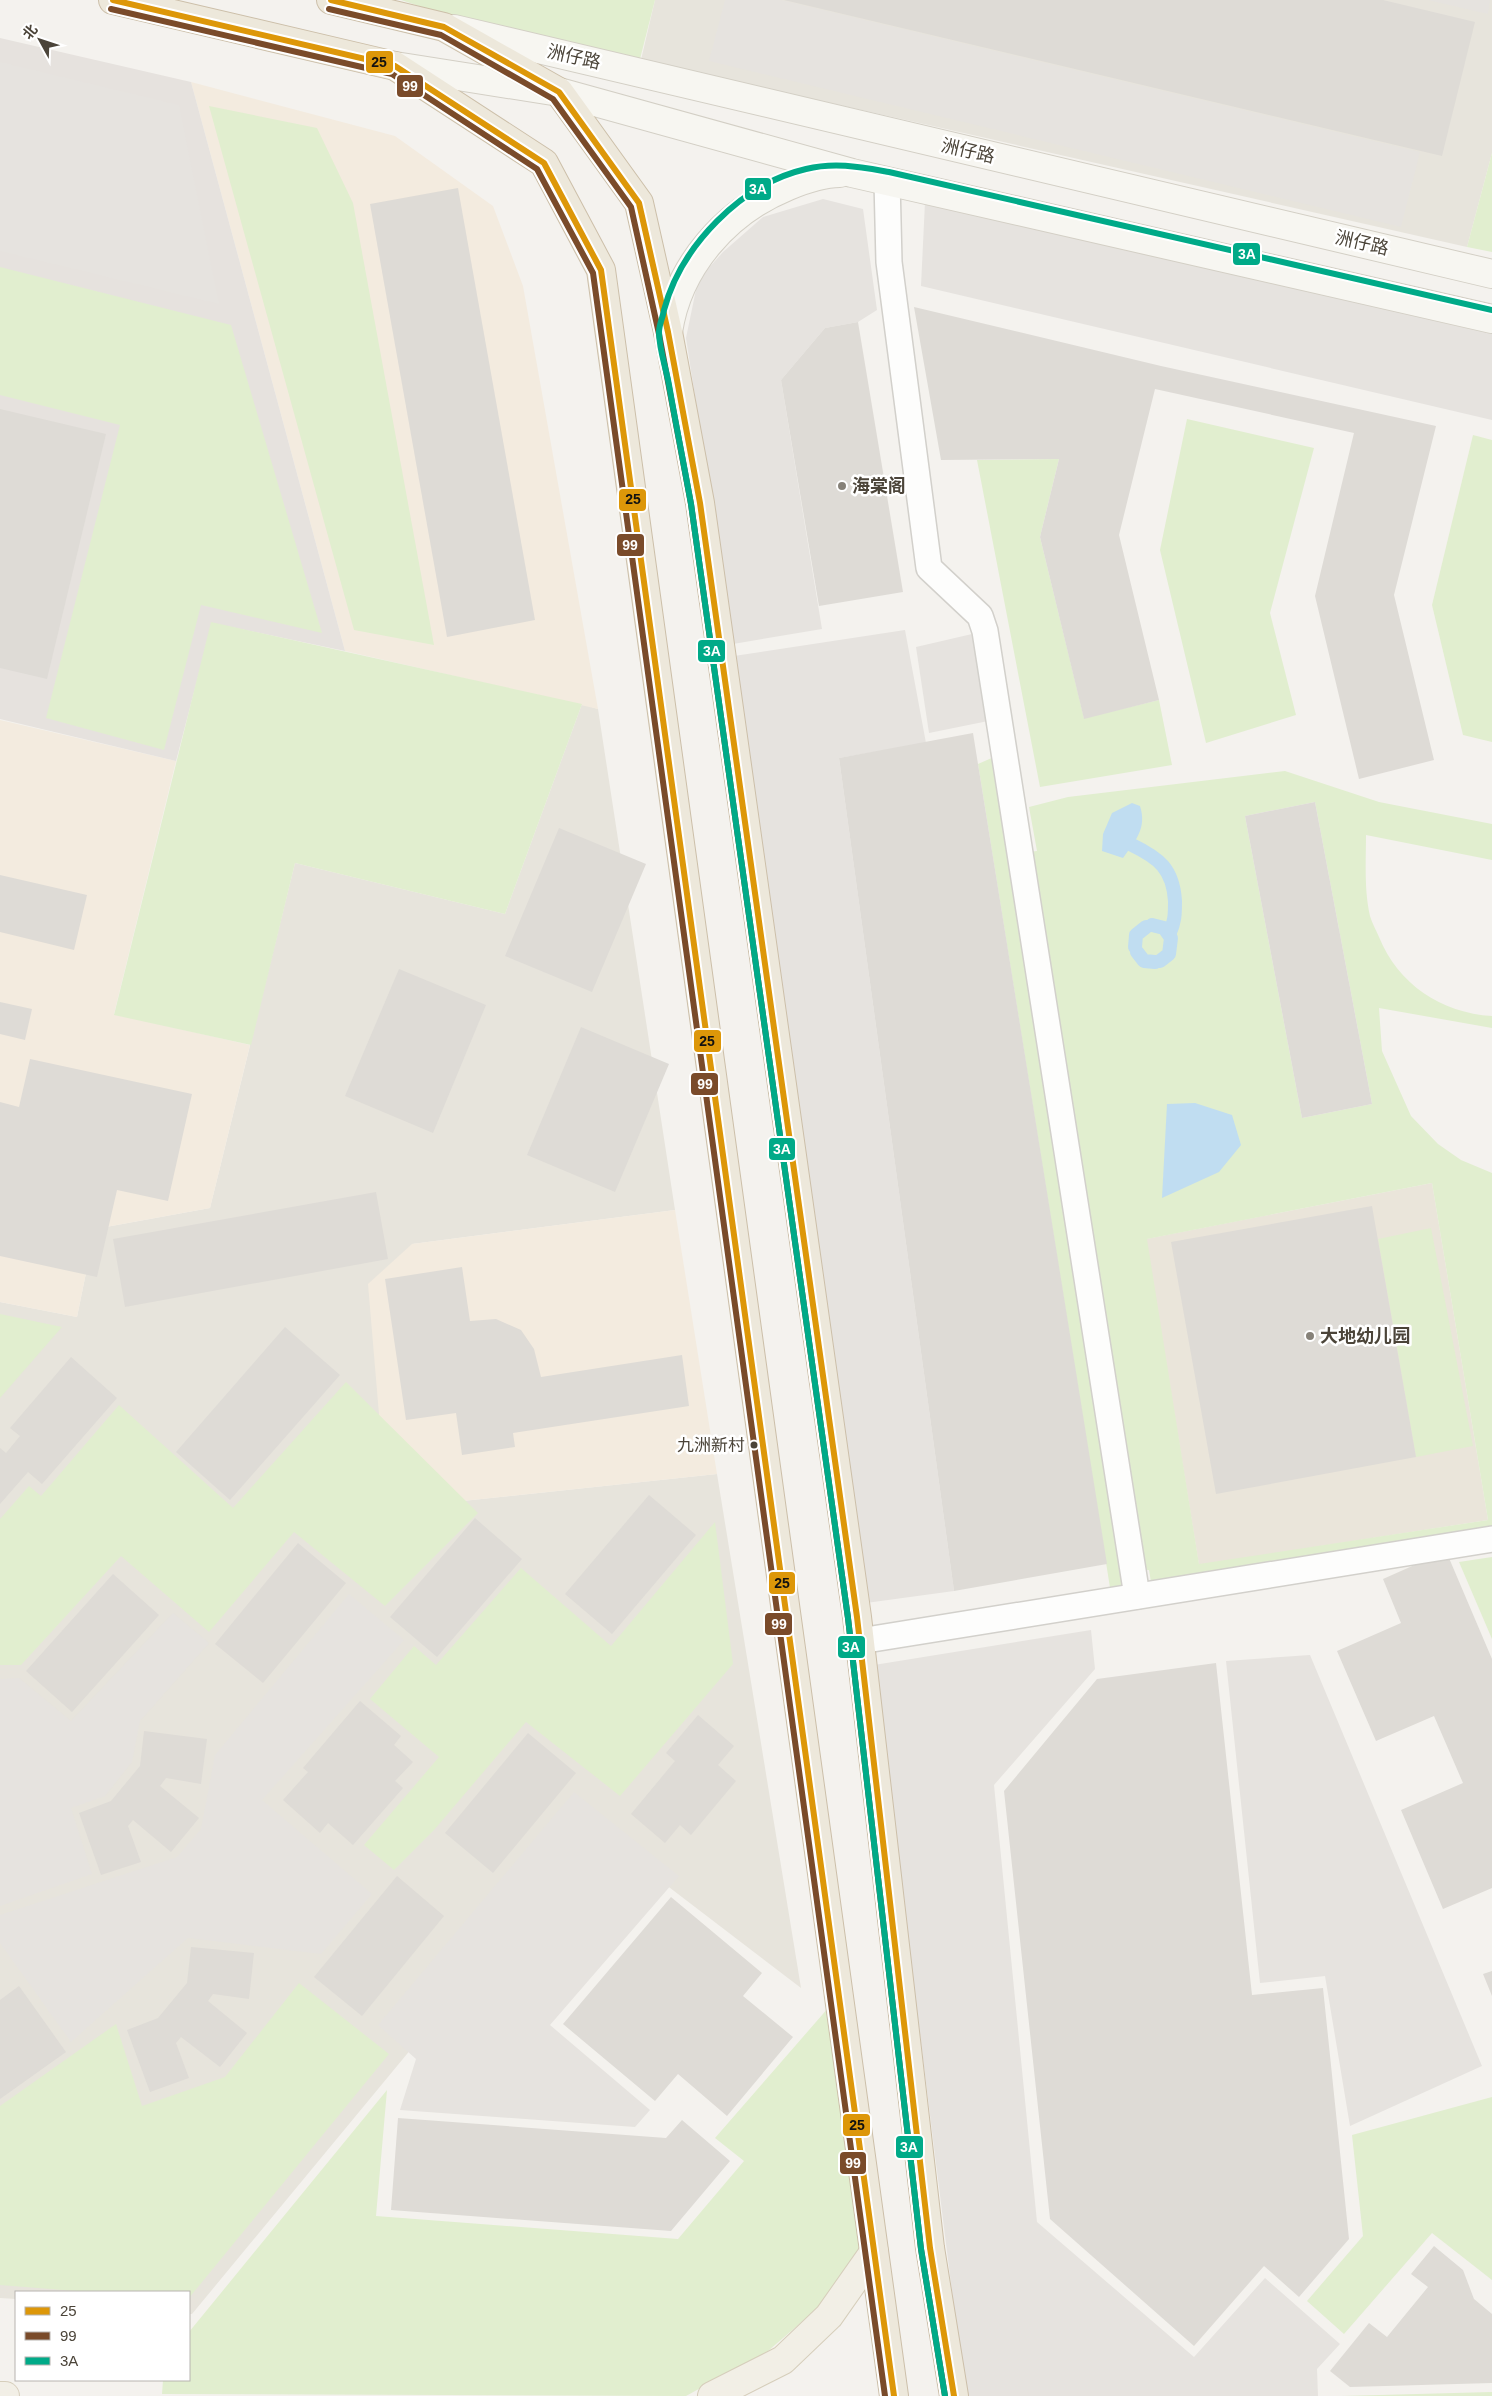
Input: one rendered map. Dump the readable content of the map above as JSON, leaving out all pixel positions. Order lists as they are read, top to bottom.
{
  "streets": {
    "street": ["洲仔路"]
  },
  "places": ["海棠阁", "大地幼儿园", "九洲新村"],
  "lines": ["transit line 25", "transit line 99", "transit line 3A"],
  "legend": ["25", "99", "3A"],
  "north": "top left"
}
